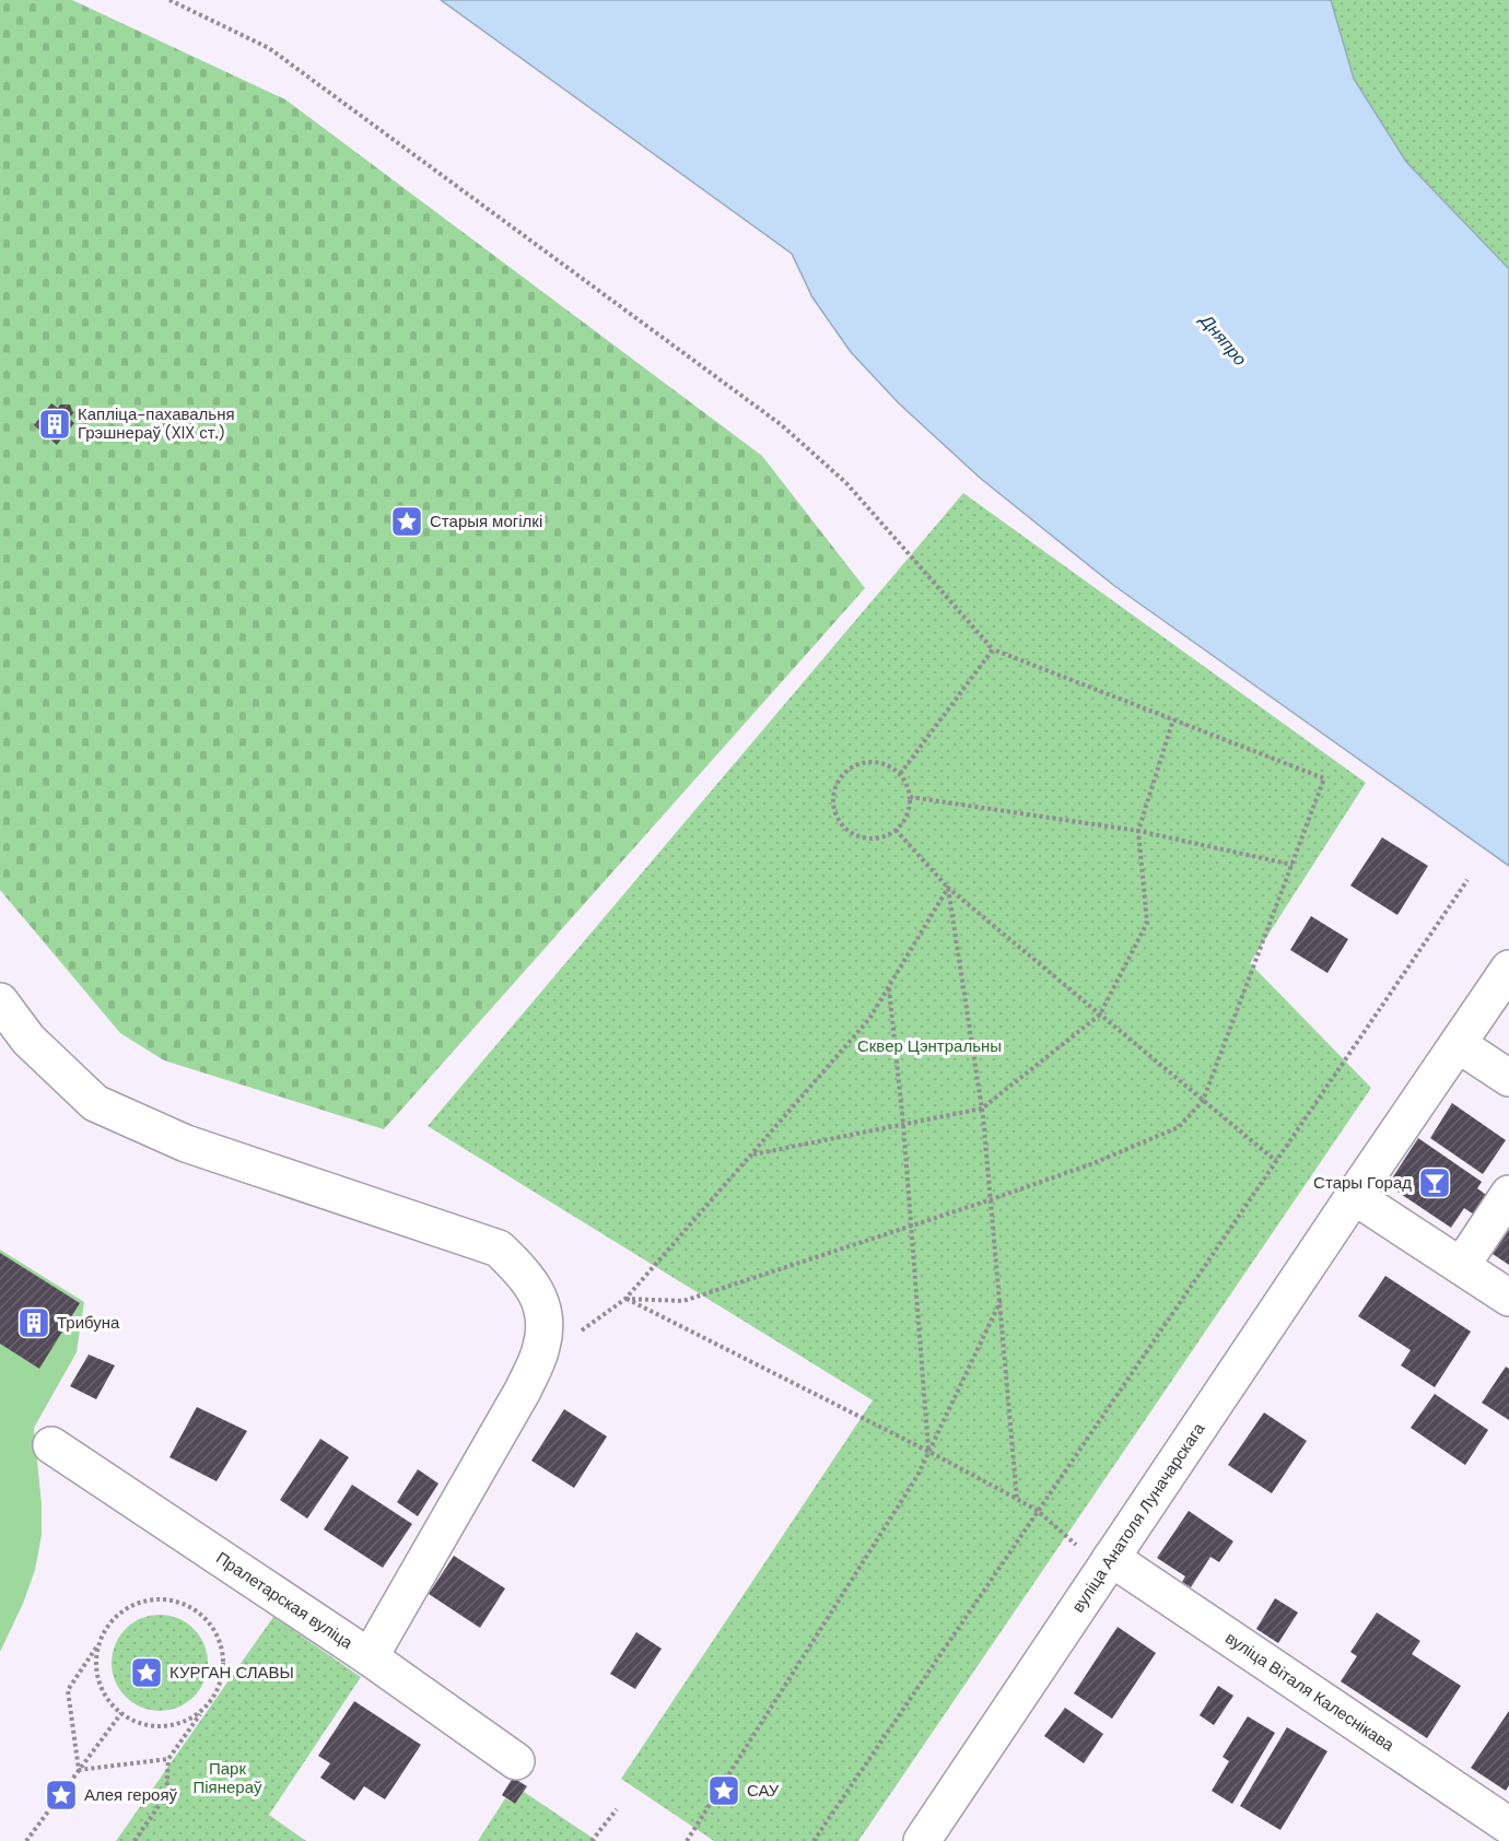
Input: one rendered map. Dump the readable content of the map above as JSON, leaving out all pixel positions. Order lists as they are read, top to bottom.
{
  "streets": {
    "street": ["вуліца Анатоля Луначарскага", "Пралетарская вуліца", "вуліца Віталя Калеснікава"]
  },
  "crossings": [
    ["вуліца Анатоля Луначарскага", "вуліца Віталя Калеснікава"]
  ],
  "water": ["Дняпро"],
  "parks": ["Сквер Цэнтральны", "Парк Піянераў"],
  "places": {
    "building": ["Капліца-пахавальня Грэшнераў (XIX ст.)", "Трибуна"],
    "place": [
      "Старыя могілкі",
      "КУРГАН СЛАВЫ",
      "САУ",
      "Алея герояў"
    ],
    "bar": ["Стары Горад"]
  }
}
